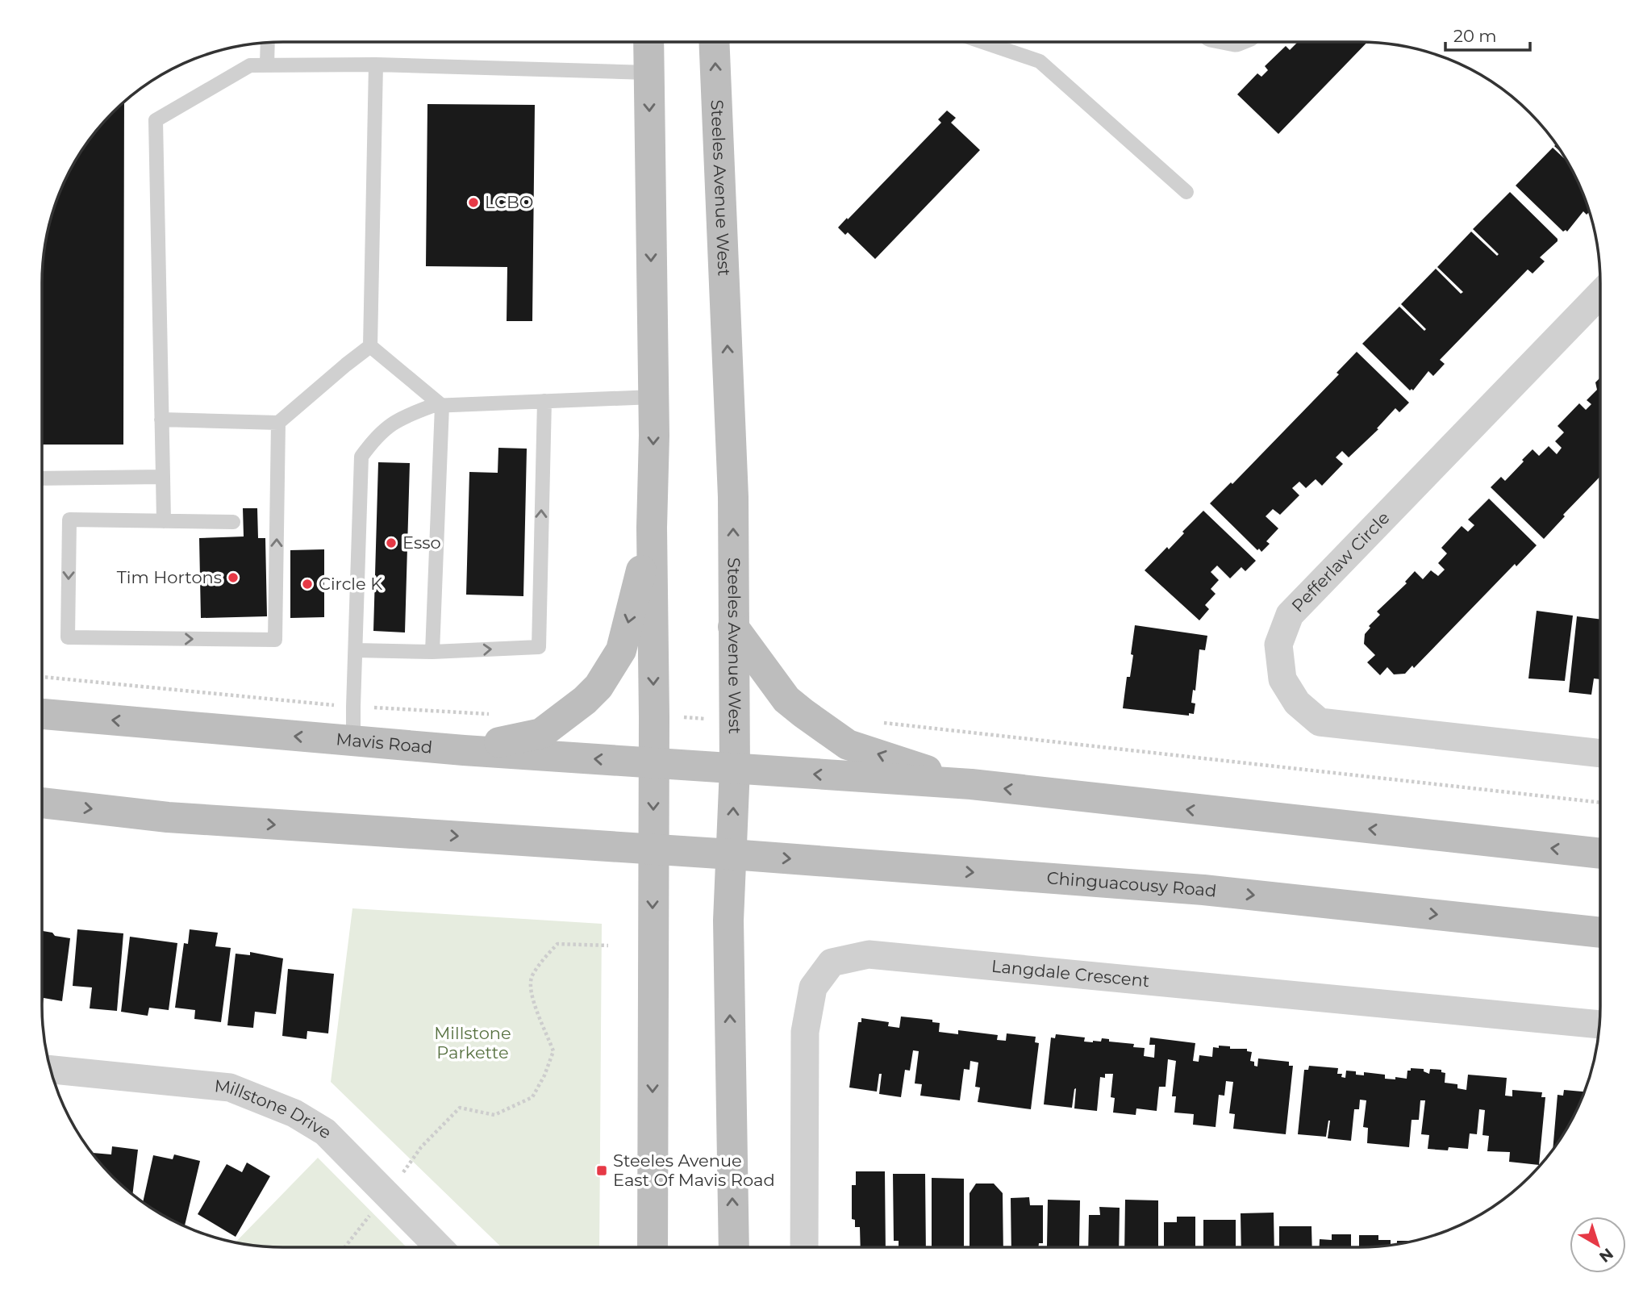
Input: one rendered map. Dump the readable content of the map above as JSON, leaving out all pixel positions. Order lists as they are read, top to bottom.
{
  "streets": {
    "main road": ["Steeles Avenue West", "Mavis Road", "Chinguacousy Road"],
    "street": ["Pefferlaw Circle", "Langdale Crescent", "Millstone Drive"]
  },
  "crossings": [
    ["Steeles Avenue West", "Mavis Road"],
    ["Steeles Avenue West", "Chinguacousy Road"]
  ],
  "parks": ["Millstone Parkette"],
  "places": {
    "other": [
      "LCBO",
      "Esso",
      "Tim Hortons",
      "Circle K"
    ],
    "transit": ["Steeles Avenue East Of Mavis Road"]
  },
  "scale_bar": "20 m",
  "north": "bottom right"
}
